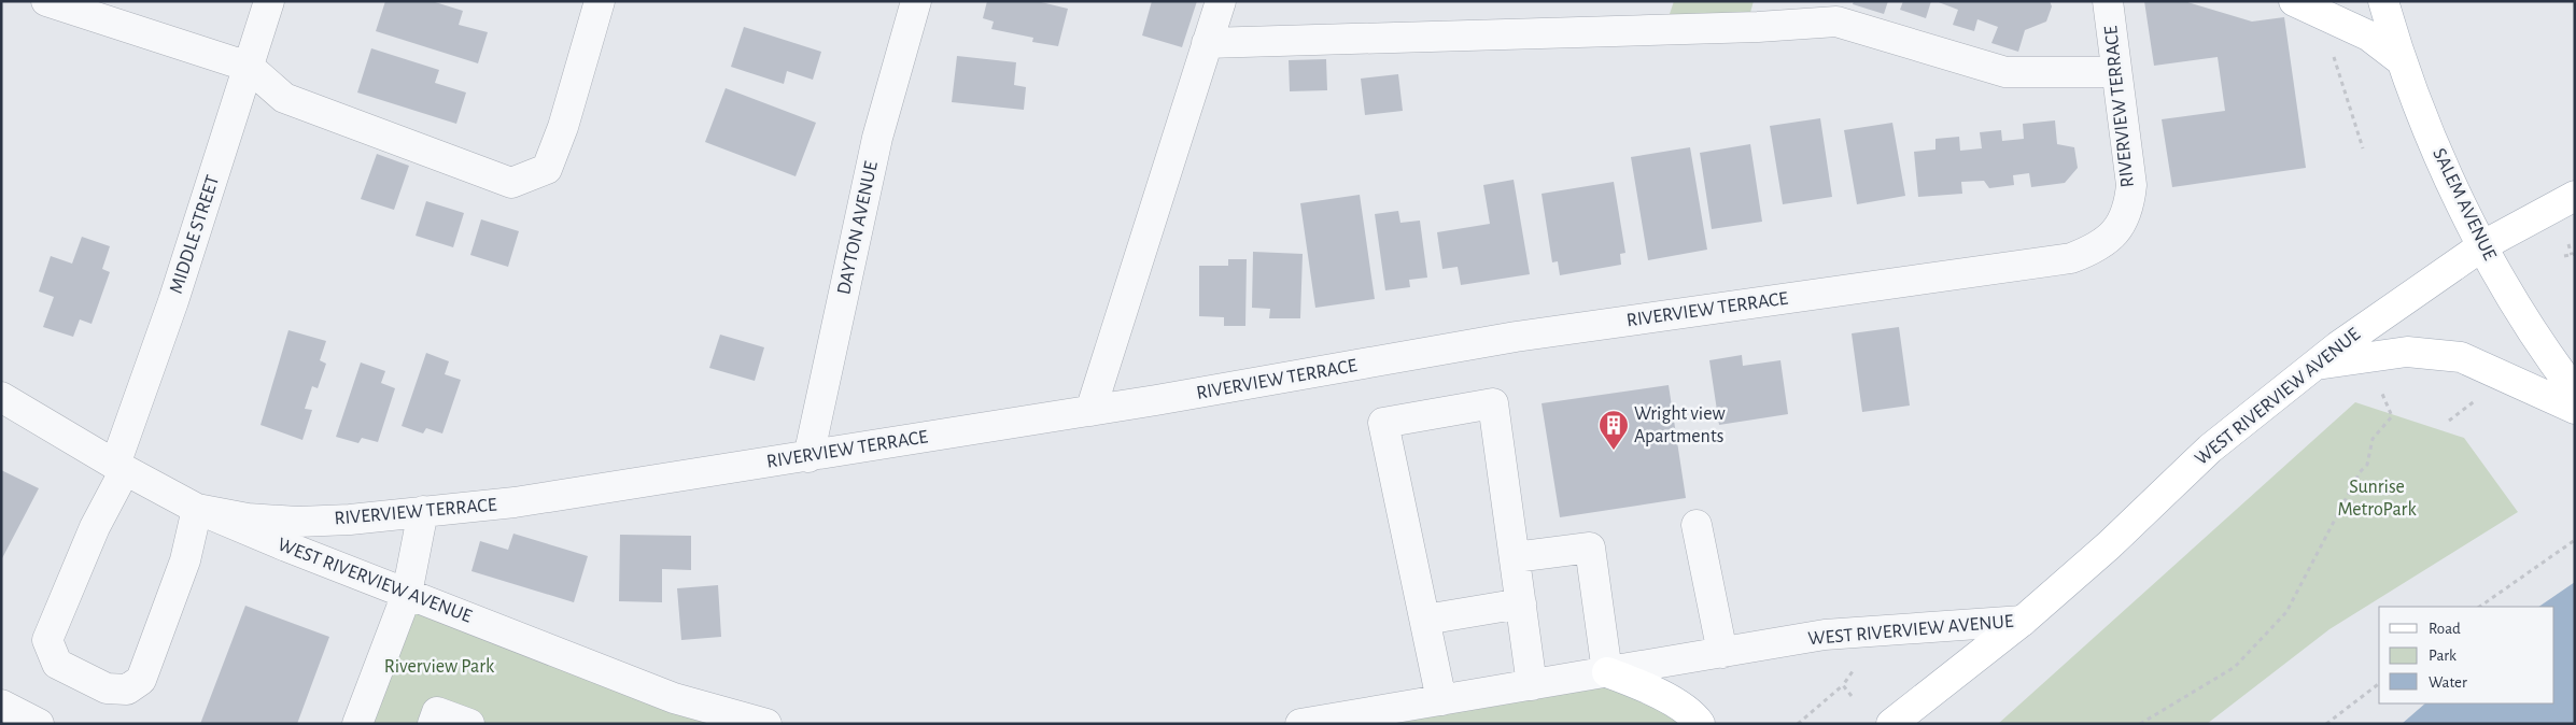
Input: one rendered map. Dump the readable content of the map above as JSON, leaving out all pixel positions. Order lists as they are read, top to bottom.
{
  "streets": {
    "main road": ["SALEM AVENUE", "WEST RIVERVIEW AVENUE"],
    "street": ["RIVERVIEW TERRACE", "DAYTON AVENUE", "MIDDLE STREET"]
  },
  "crossings": [
    ["RIVERVIEW TERRACE", "DAYTON AVENUE"],
    ["RIVERVIEW TERRACE", "MIDDLE STREET"],
    ["RIVERVIEW TERRACE", "WEST RIVERVIEW AVENUE"],
    ["SALEM AVENUE", "WEST RIVERVIEW AVENUE"],
    ["MIDDLE STREET", "WEST RIVERVIEW AVENUE"]
  ],
  "parks": ["Sunrise MetroPark", "Riverview Park"],
  "places": {
    "building": ["Wright view Apartments"]
  },
  "legend": ["Road", "Park", "Water"]
}
